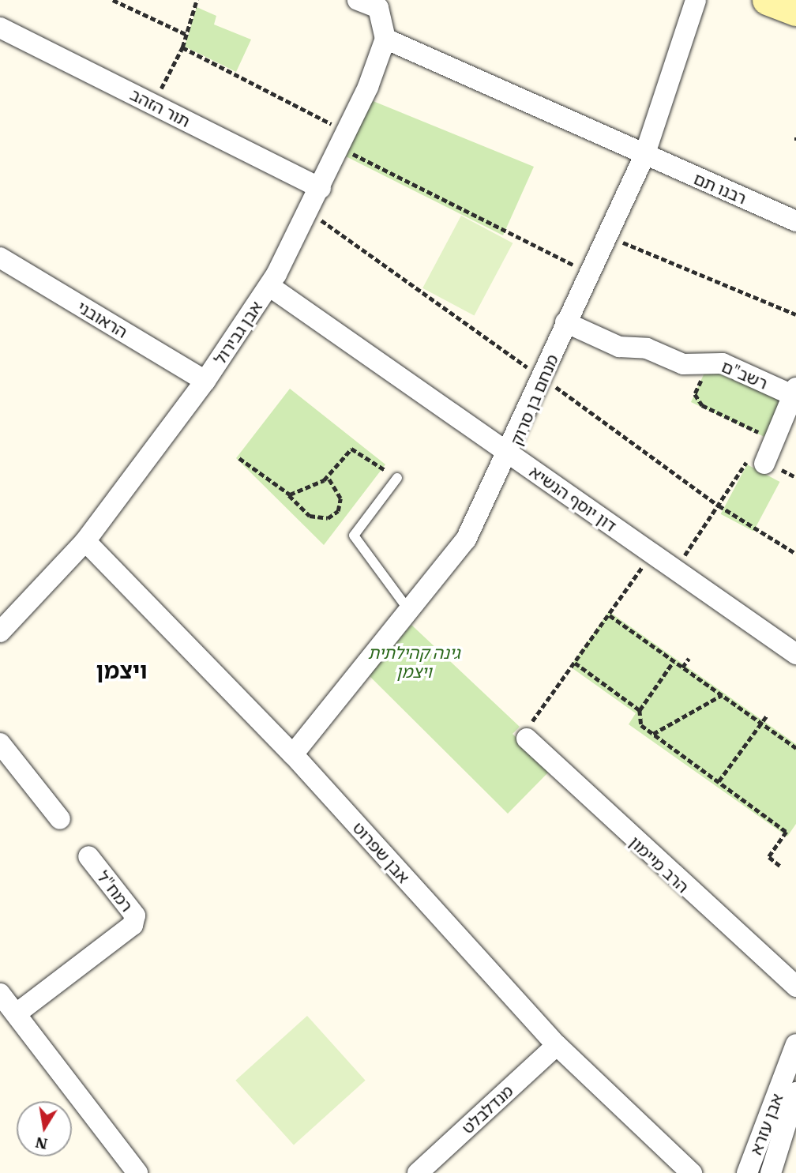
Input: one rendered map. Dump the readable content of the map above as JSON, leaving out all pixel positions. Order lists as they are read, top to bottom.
{
  "streets": {
    "street": [
      "תור הזהב",
      "רבנו תם",
      "הראובני",
      "אבן גבירול",
      "רשב\"ם",
      "מנחם בן סרוק",
      "דון יוסף הנשיא",
      "אבן שפרוט",
      "הרב מיימון",
      "רמח\"ל",
      "מנדלבלט",
      "אבן עזרא"
    ]
  },
  "crossings": [
    ["תור הזהב", "אבן גבירול"],
    ["רבנו תם", "אבן גבירול"],
    ["רבנו תם", "מנחם בן סרוק"],
    ["הראובני", "אבן גבירול"],
    ["אבן גבירול", "דון יוסף הנשיא"],
    ["אבן גבירול", "אבן שפרוט"],
    ["רשב\"ם", "מנחם בן סרוק"],
    ["מנחם בן סרוק", "דון יוסף הנשיא"],
    ["מנחם בן סרוק", "אבן שפרוט"],
    ["אבן שפרוט", "מנדלבלט"]
  ],
  "districts": ["ויצמן"],
  "parks": ["גינה קהילתית ויצמן"],
  "north": "bottom"
}
